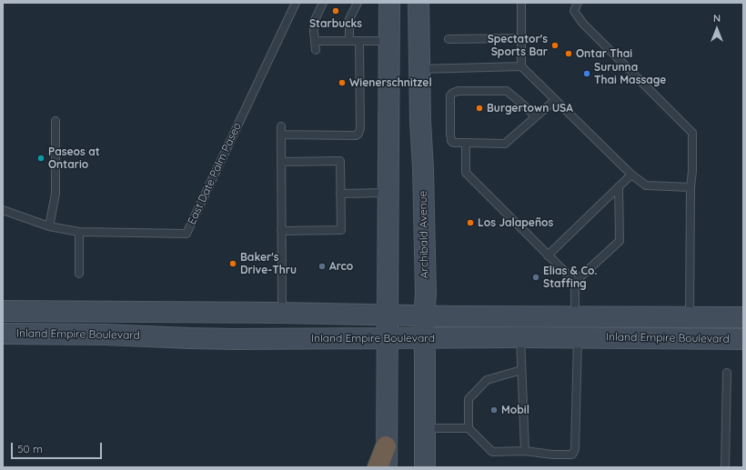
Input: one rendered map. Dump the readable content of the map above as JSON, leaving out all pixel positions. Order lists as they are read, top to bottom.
{
  "streets": {
    "main road": ["Archibald Avenue", "Inland Empire Boulevard"],
    "lane": ["East Date Palm Paseo"]
  },
  "crossings": [
    ["Archibald Avenue", "Inland Empire Boulevard"]
  ],
  "places": [
    "Starbucks",
    "Spectator's Sports Bar",
    "Ontar Thai",
    "Surunna Thai Massage",
    "Wienerschnitzel",
    "Burgertown USA",
    "Paseos at Ontario",
    "Los Jalapeños",
    "Baker's Drive-Thru",
    "Arco",
    "Elias & Co. Staffing",
    "Mobil"
  ],
  "scale_bar": "50 m",
  "north": "top"
}
